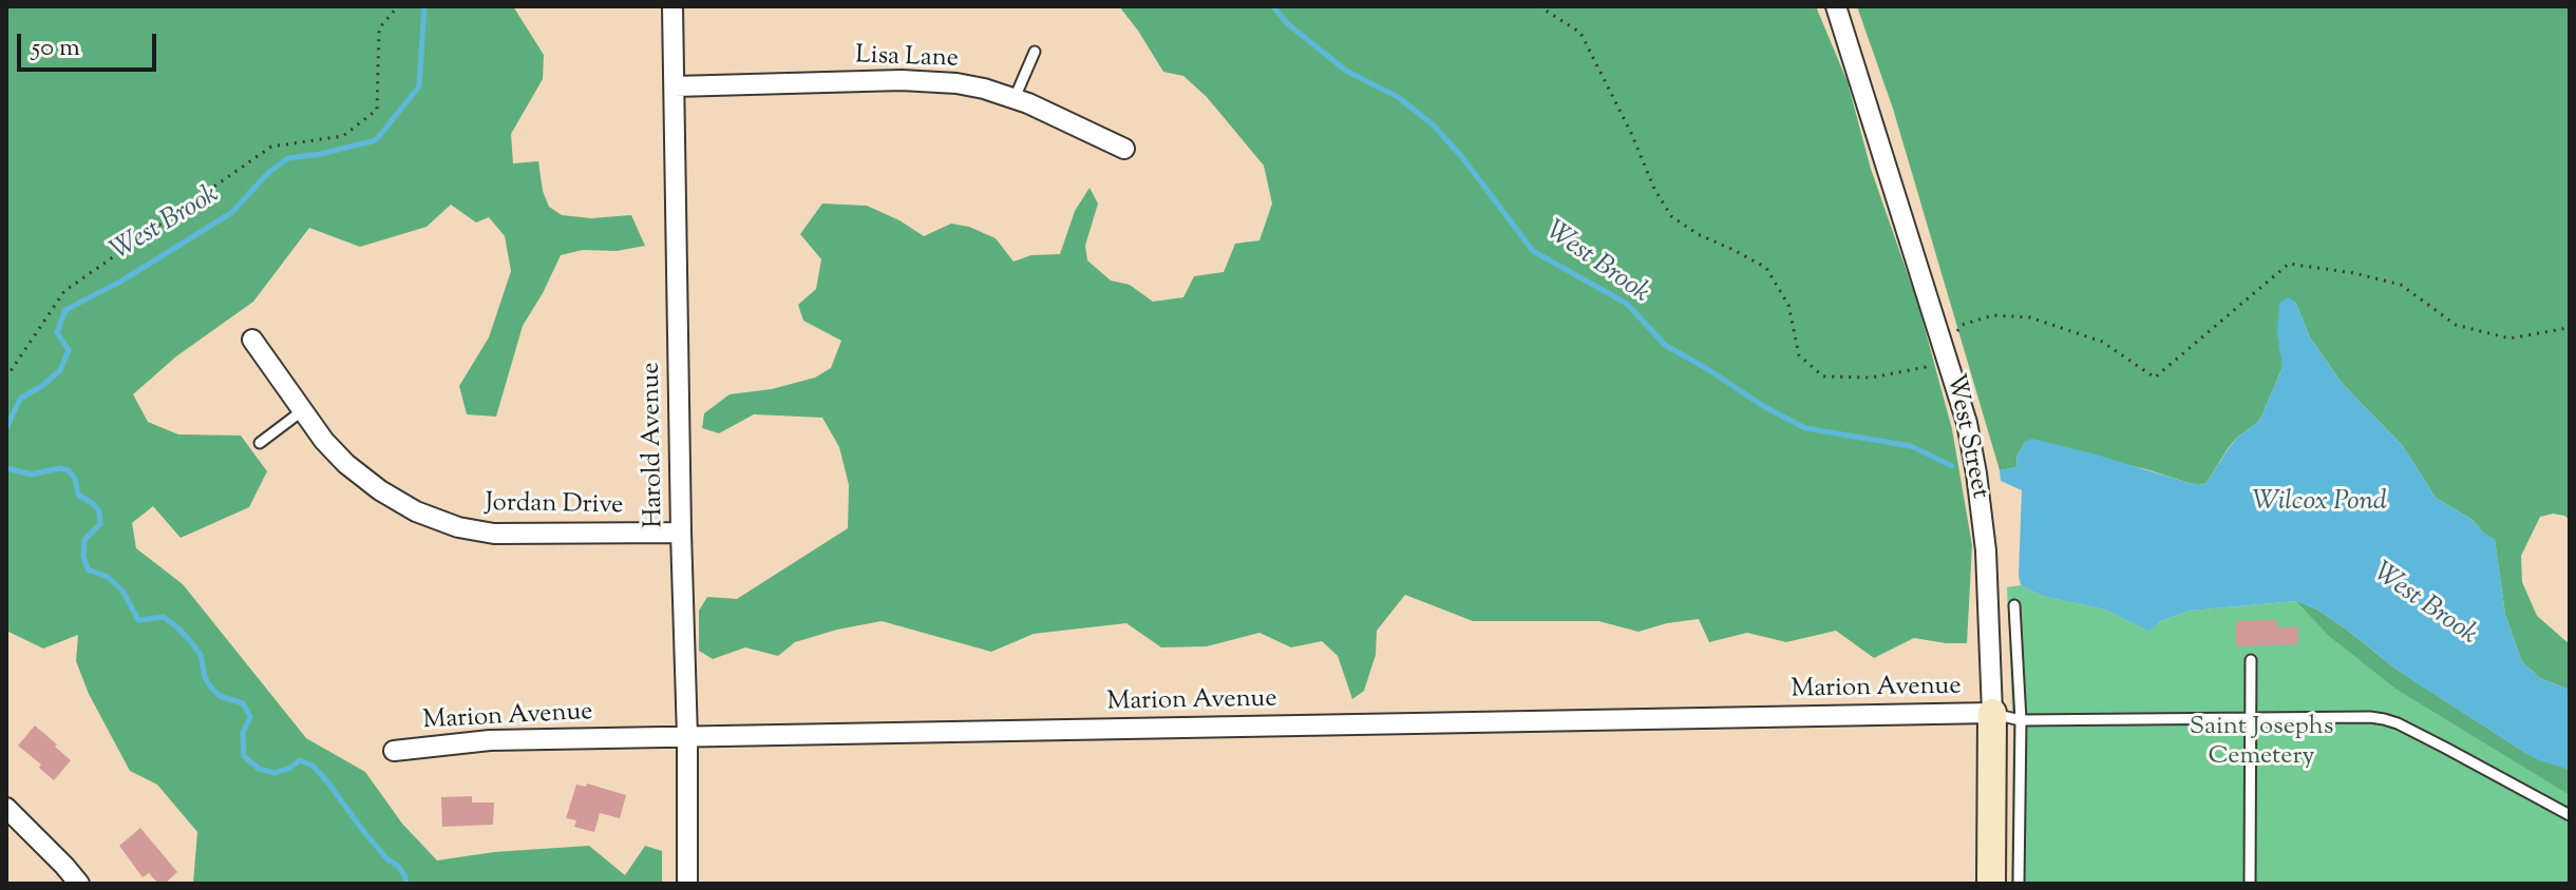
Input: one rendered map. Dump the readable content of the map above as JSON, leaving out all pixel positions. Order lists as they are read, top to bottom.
{
  "streets": {
    "street": [
      "Lisa Lane",
      "West Street",
      "Harold Avenue",
      "Jordan Drive",
      "Marion Avenue"
    ]
  },
  "crossings": [
    ["Lisa Lane", "Harold Avenue"],
    ["West Street", "Marion Avenue"],
    ["Harold Avenue", "Jordan Drive"],
    ["Harold Avenue", "Marion Avenue"]
  ],
  "water": ["West Brook", "Wilcox Pond"],
  "parks": ["Saint Josephs Cemetery"],
  "scale_bar": "50 m"
}
